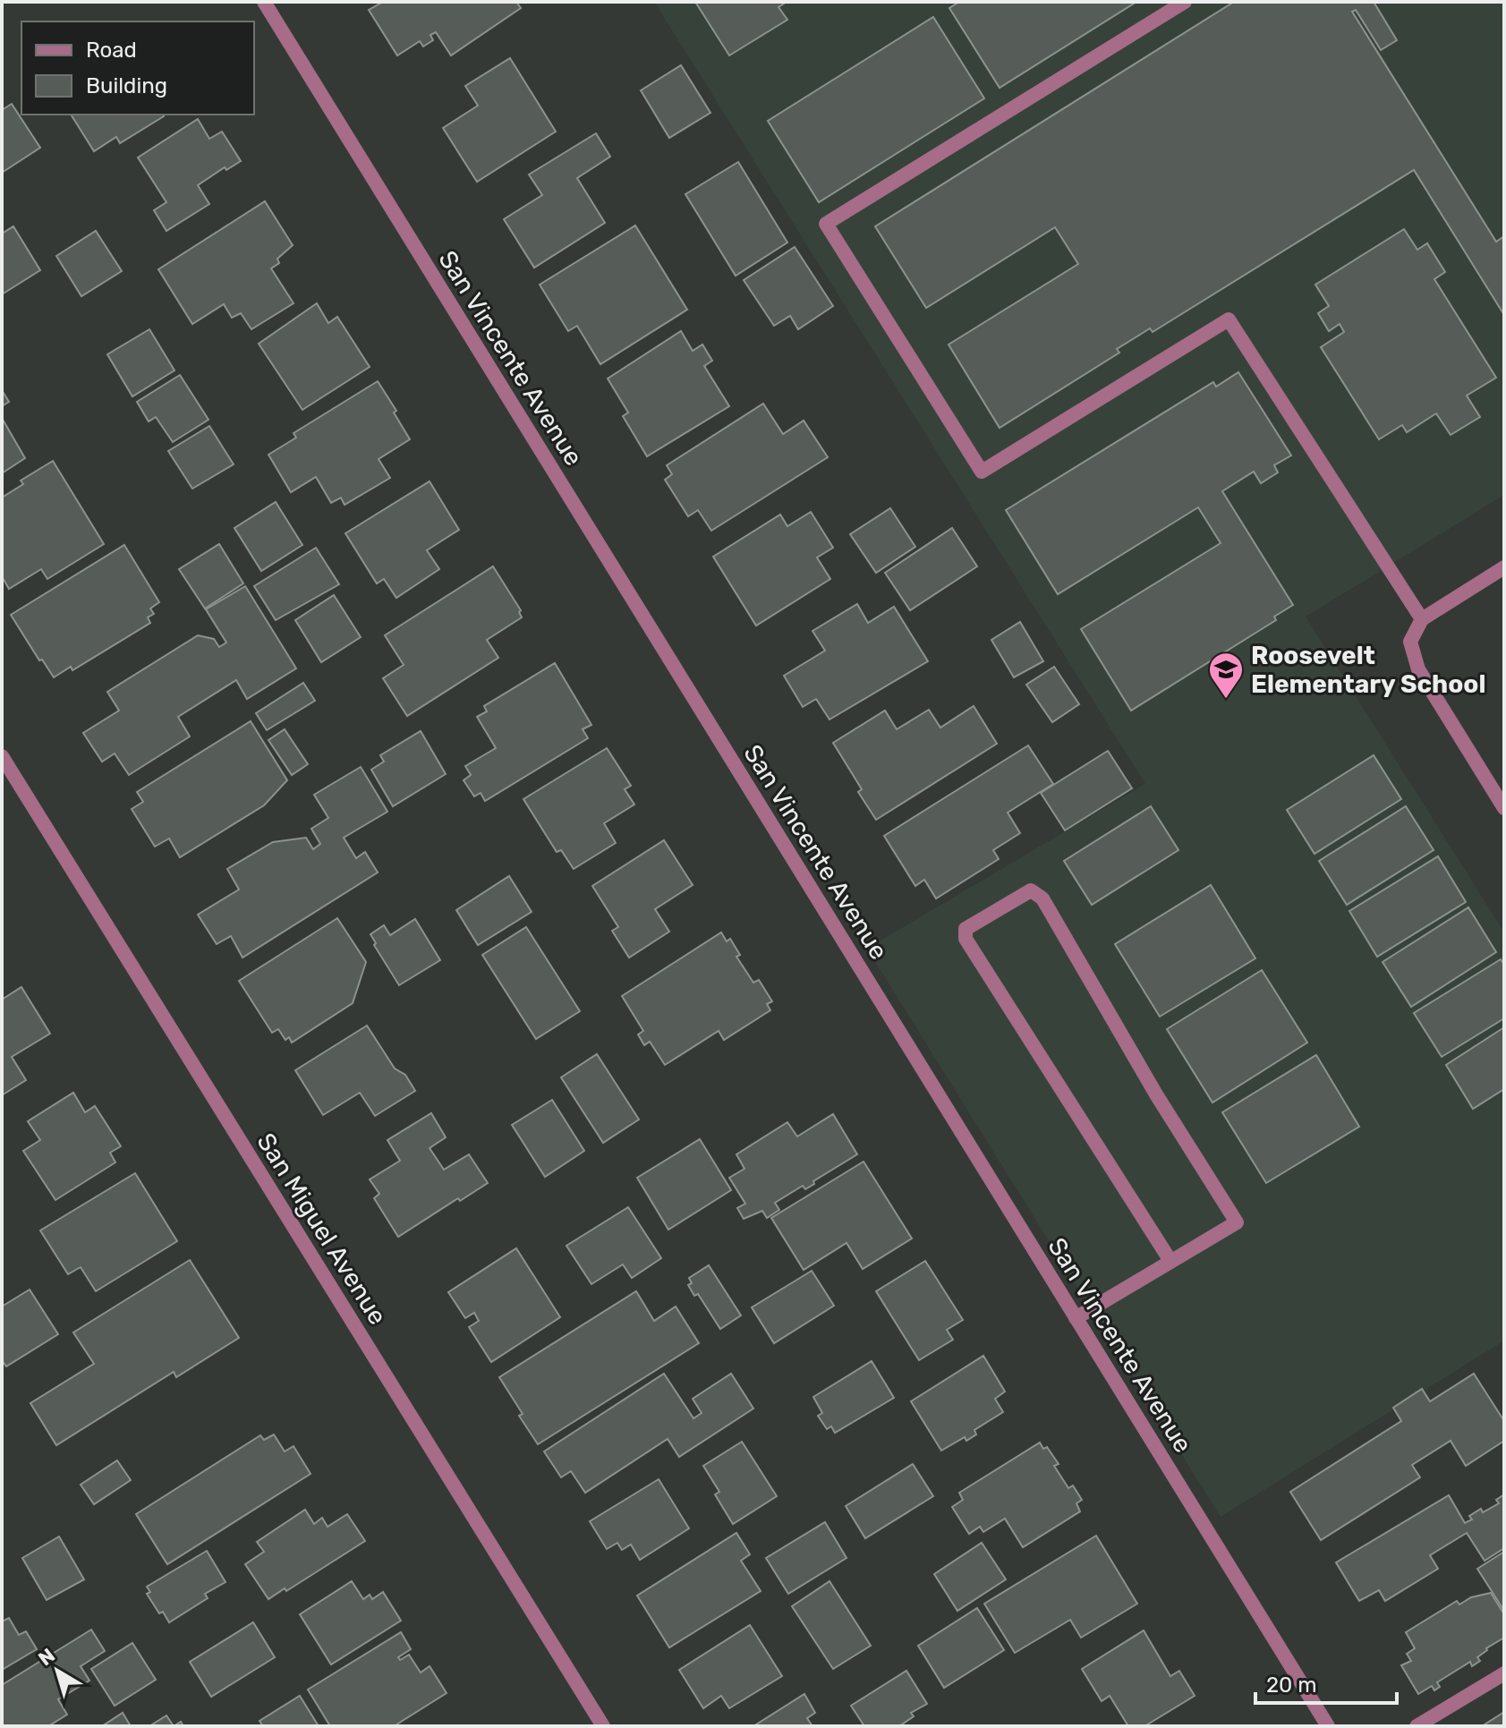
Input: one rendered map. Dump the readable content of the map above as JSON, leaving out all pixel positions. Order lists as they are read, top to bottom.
{
  "streets": {
    "street": ["San Vincente Avenue", "San Miguel Avenue"]
  },
  "places": {
    "school or university": ["Roosevelt Elementary School"]
  },
  "legend": ["Road", "Building"],
  "scale_bar": "20 m",
  "north": "top left"
}
